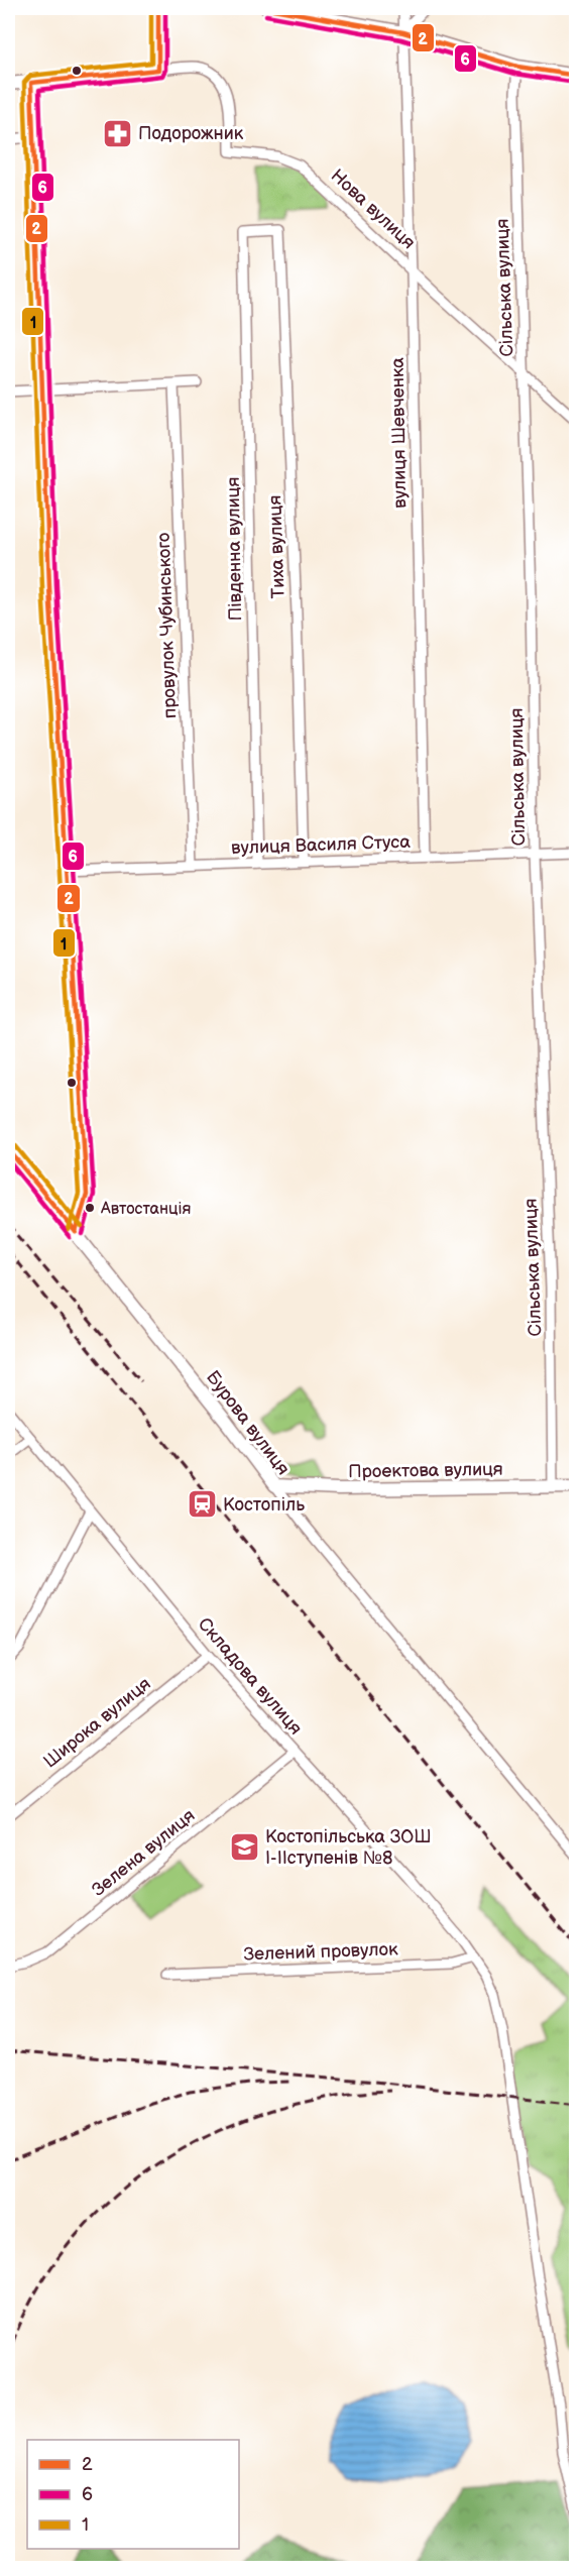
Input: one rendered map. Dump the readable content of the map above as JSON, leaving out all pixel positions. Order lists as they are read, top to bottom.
{
  "streets": {
    "main road": ["Нова вулиця", "Бурова вулиця", "Проектова вулиця"],
    "street": [
      "Сільська вулиця",
      "вулиця Шевченка",
      "Тиха вулиця",
      "Південна вулиця",
      "провулок Чубинського",
      "вулиця Василя Стуса",
      "Складова вулиця",
      "Широка вулиця",
      "Зелена вулиця",
      "Зелений провулок"
    ]
  },
  "crossings": [
    ["Нова вулиця", "Сільська вулиця"],
    ["Нова вулиця", "вулиця Шевченка"],
    ["Сільська вулиця", "вулиця Василя Стуса"],
    ["Сільська вулиця", "Проектова вулиця"],
    ["вулиця Шевченка", "вулиця Василя Стуса"],
    ["Тиха вулиця", "Південна вулиця"],
    ["Тиха вулиця", "вулиця Василя Стуса"],
    ["Південна вулиця", "вулиця Василя Стуса"],
    ["провулок Чубинського", "вулиця Василя Стуса"],
    ["Бурова вулиця", "Проектова вулиця"],
    ["Складова вулиця", "Широка вулиця"],
    ["Складова вулиця", "Зелена вулиця"],
    ["Складова вулиця", "Зелений провулок"]
  ],
  "places": {
    "pharmacy": ["Подорожник"],
    "other": ["Автостанція"],
    "station": ["Костопіль"],
    "school or university": ["Костопільська ЗОШ І-ІІступенів №8"]
  },
  "lines": ["transit line 2", "transit line 6", "transit line 1"],
  "legend": ["2", "6", "1"]
}
